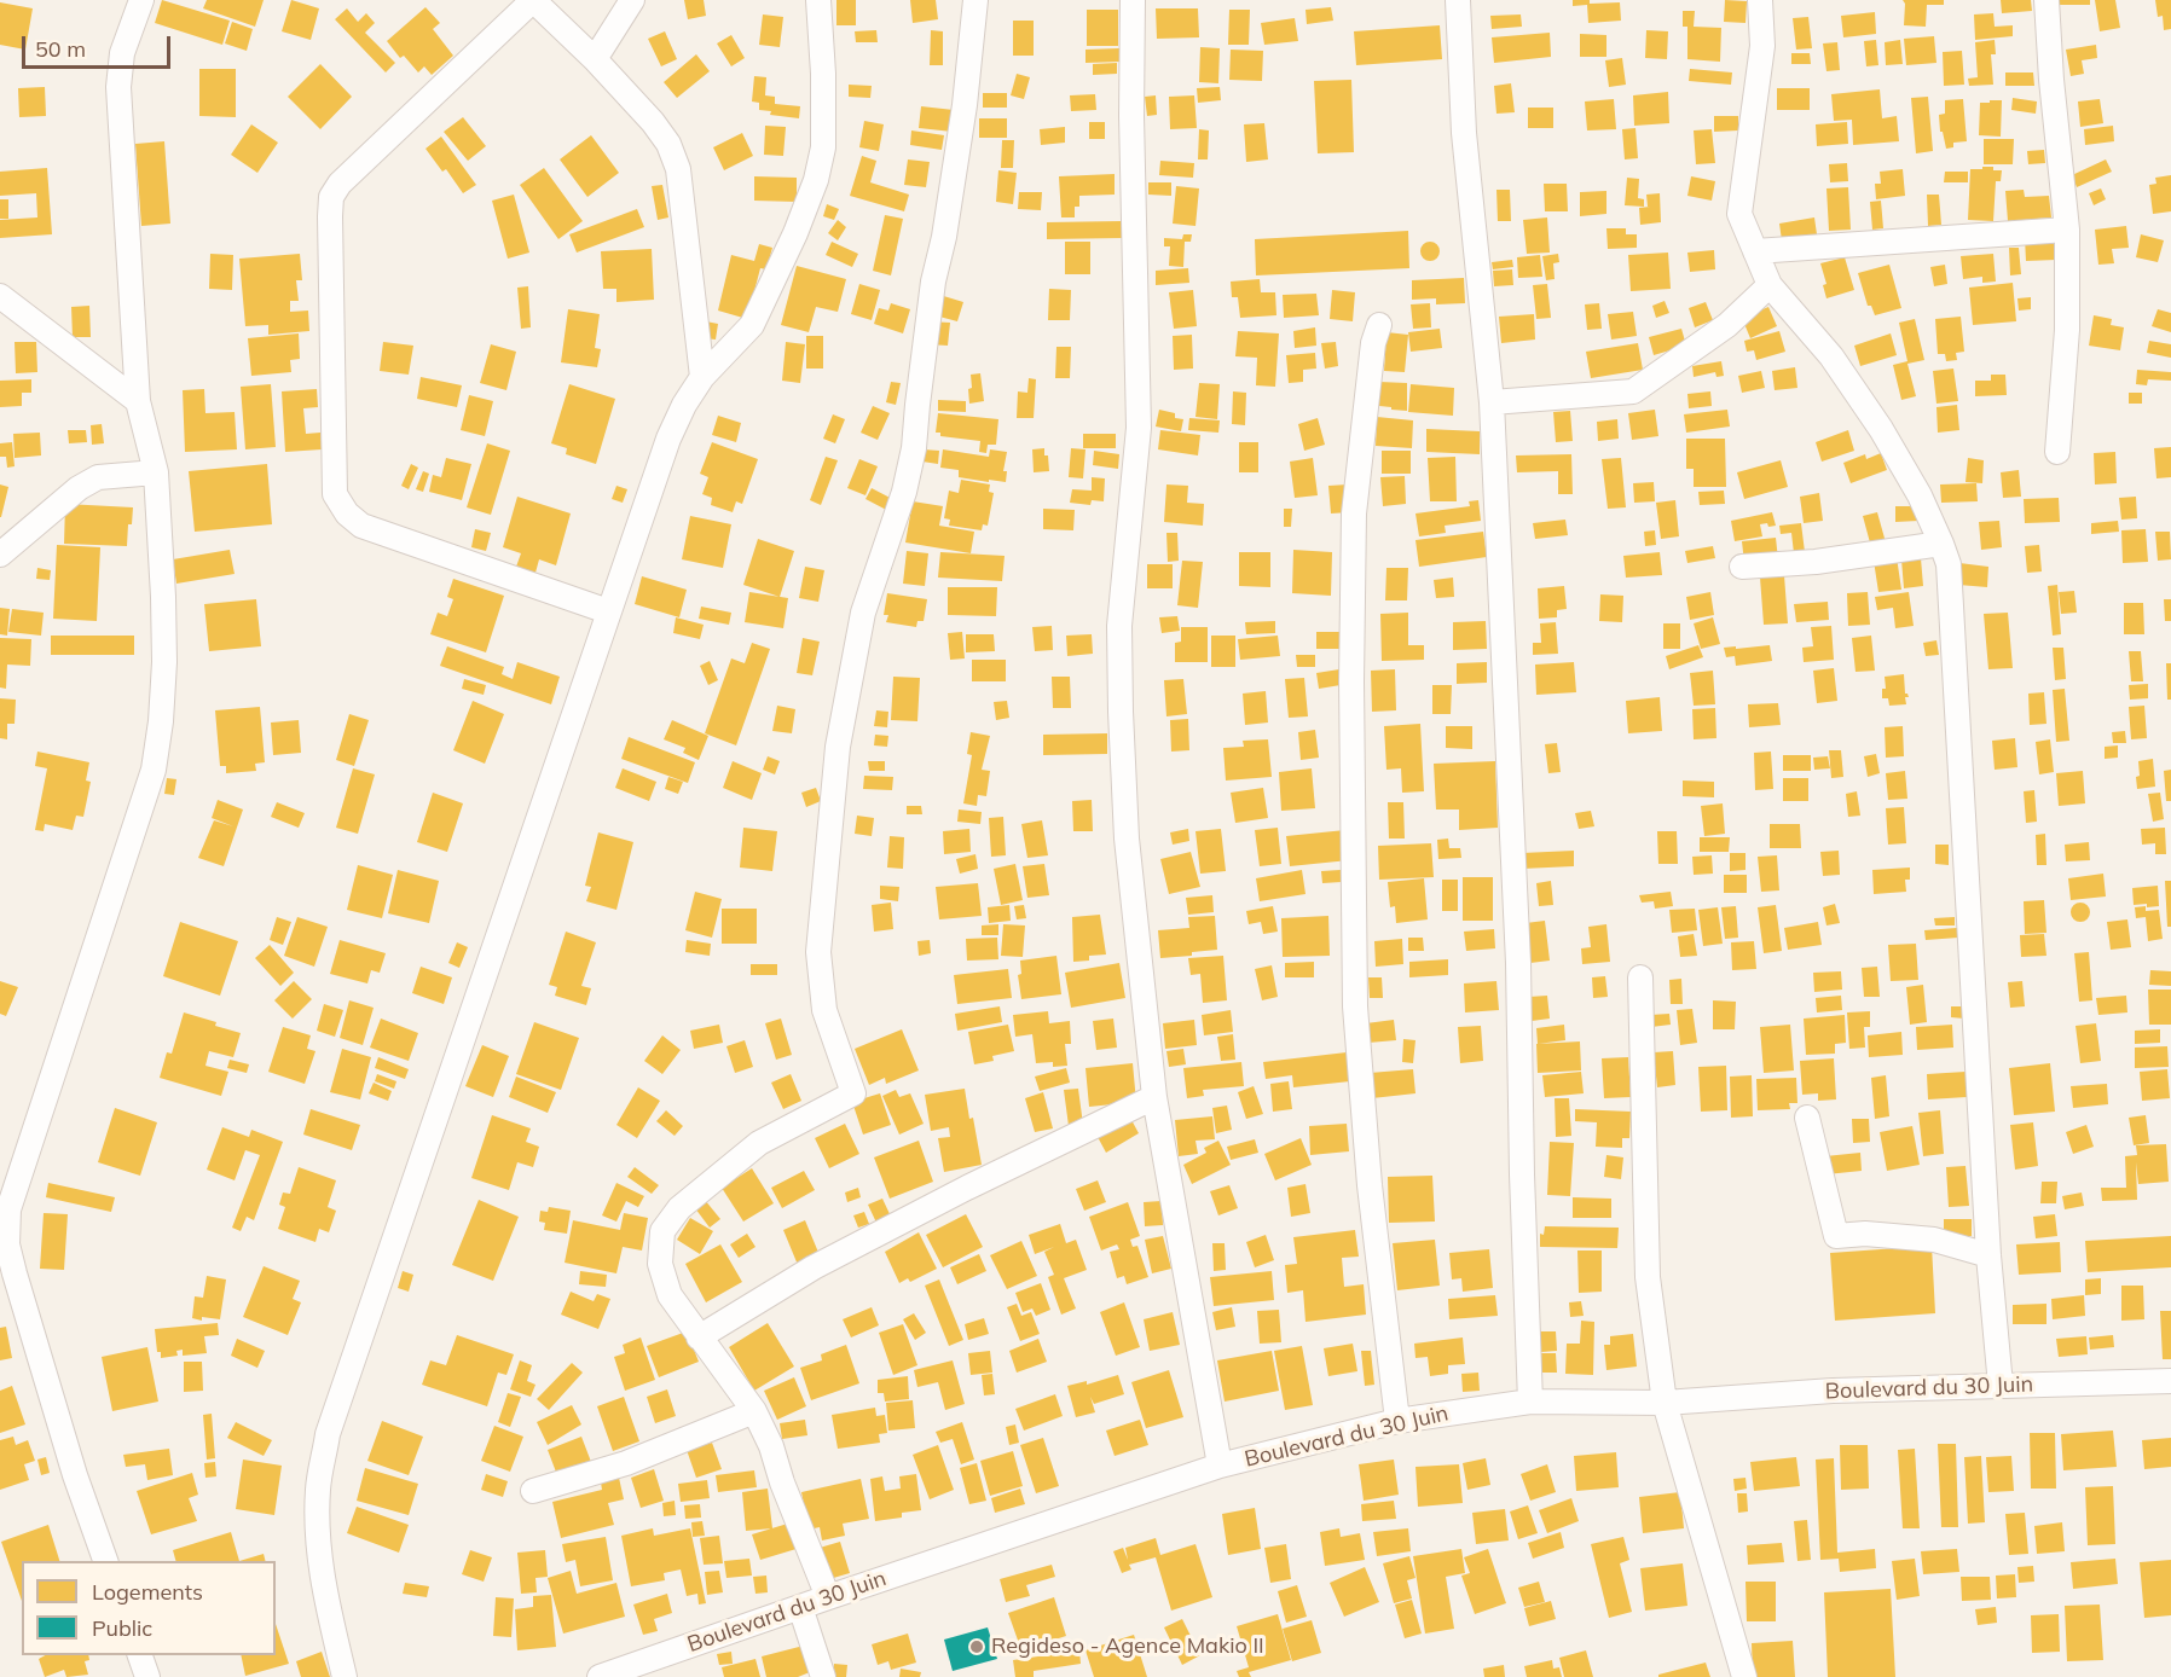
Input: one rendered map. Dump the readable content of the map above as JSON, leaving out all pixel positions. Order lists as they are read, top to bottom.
{
  "streets": {
    "street": ["Boulevard du 30 Juin"]
  },
  "places": ["Regideso - Agence Makio II"],
  "legend": ["Logements", "Public"],
  "scale_bar": "50 m"
}
